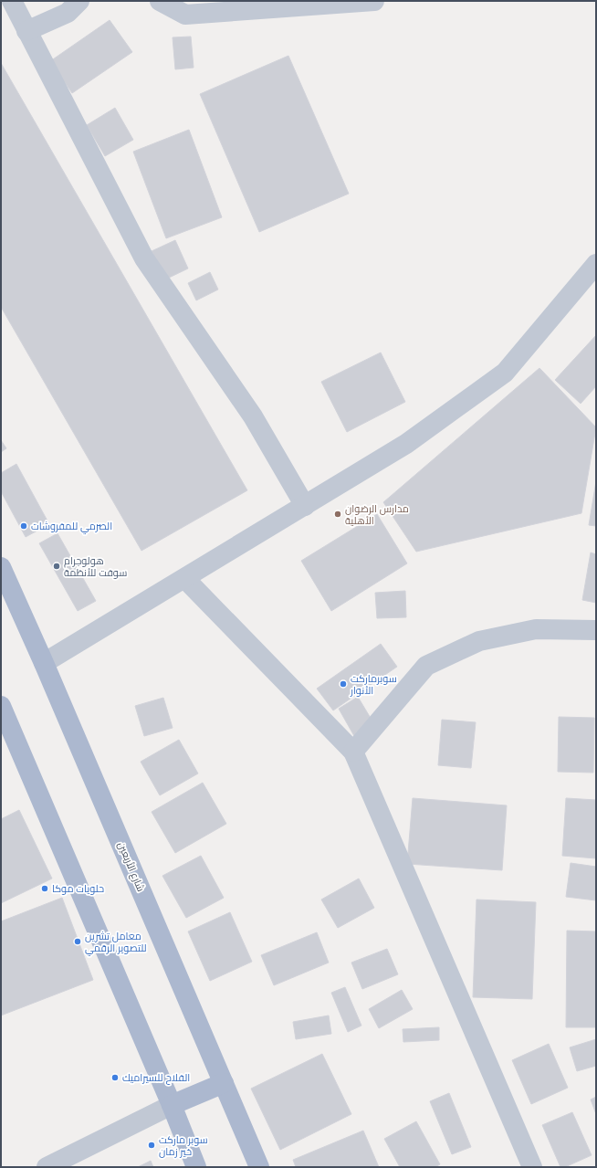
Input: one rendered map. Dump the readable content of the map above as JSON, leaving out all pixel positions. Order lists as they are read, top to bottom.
{
  "streets": {
    "main road": ["شارع الأربعين"]
  },
  "places": [
    "مدارس الرضوان الأهلية",
    "الصرمي للمفروشات",
    "هولوجرام سوفت للأنظمة",
    "سوبرماركت الأنوار",
    "حلويات موكا",
    "معامل تشرين للتصوير الرقمي",
    "الفلاح للسيراميك",
    "سوبر ماركت خير زمان"
  ]
}
